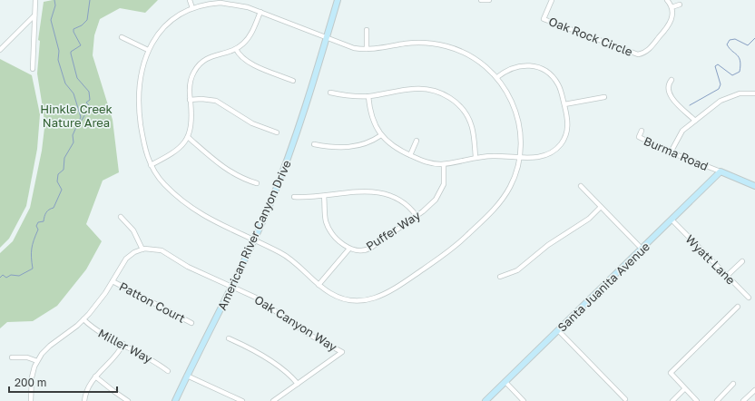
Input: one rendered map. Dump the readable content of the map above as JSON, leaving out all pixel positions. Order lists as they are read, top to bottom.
{
  "streets": {
    "main road": ["American River Canyon Drive", "Santa Juanita Avenue"],
    "street": [
      "Oak Rock Circle",
      "Burma Road",
      "Puffer Way",
      "Wyatt Lane",
      "Patton Court",
      "Oak Canyon Way",
      "Miller Way"
    ]
  },
  "crossings": [
    ["Burma Road", "Santa Juanita Avenue"],
    ["American River Canyon Drive", "Oak Canyon Way"],
    ["Wyatt Lane", "Santa Juanita Avenue"]
  ],
  "parks": ["Hinkle Creek Nature Area"],
  "scale_bar": "200 m"
}
